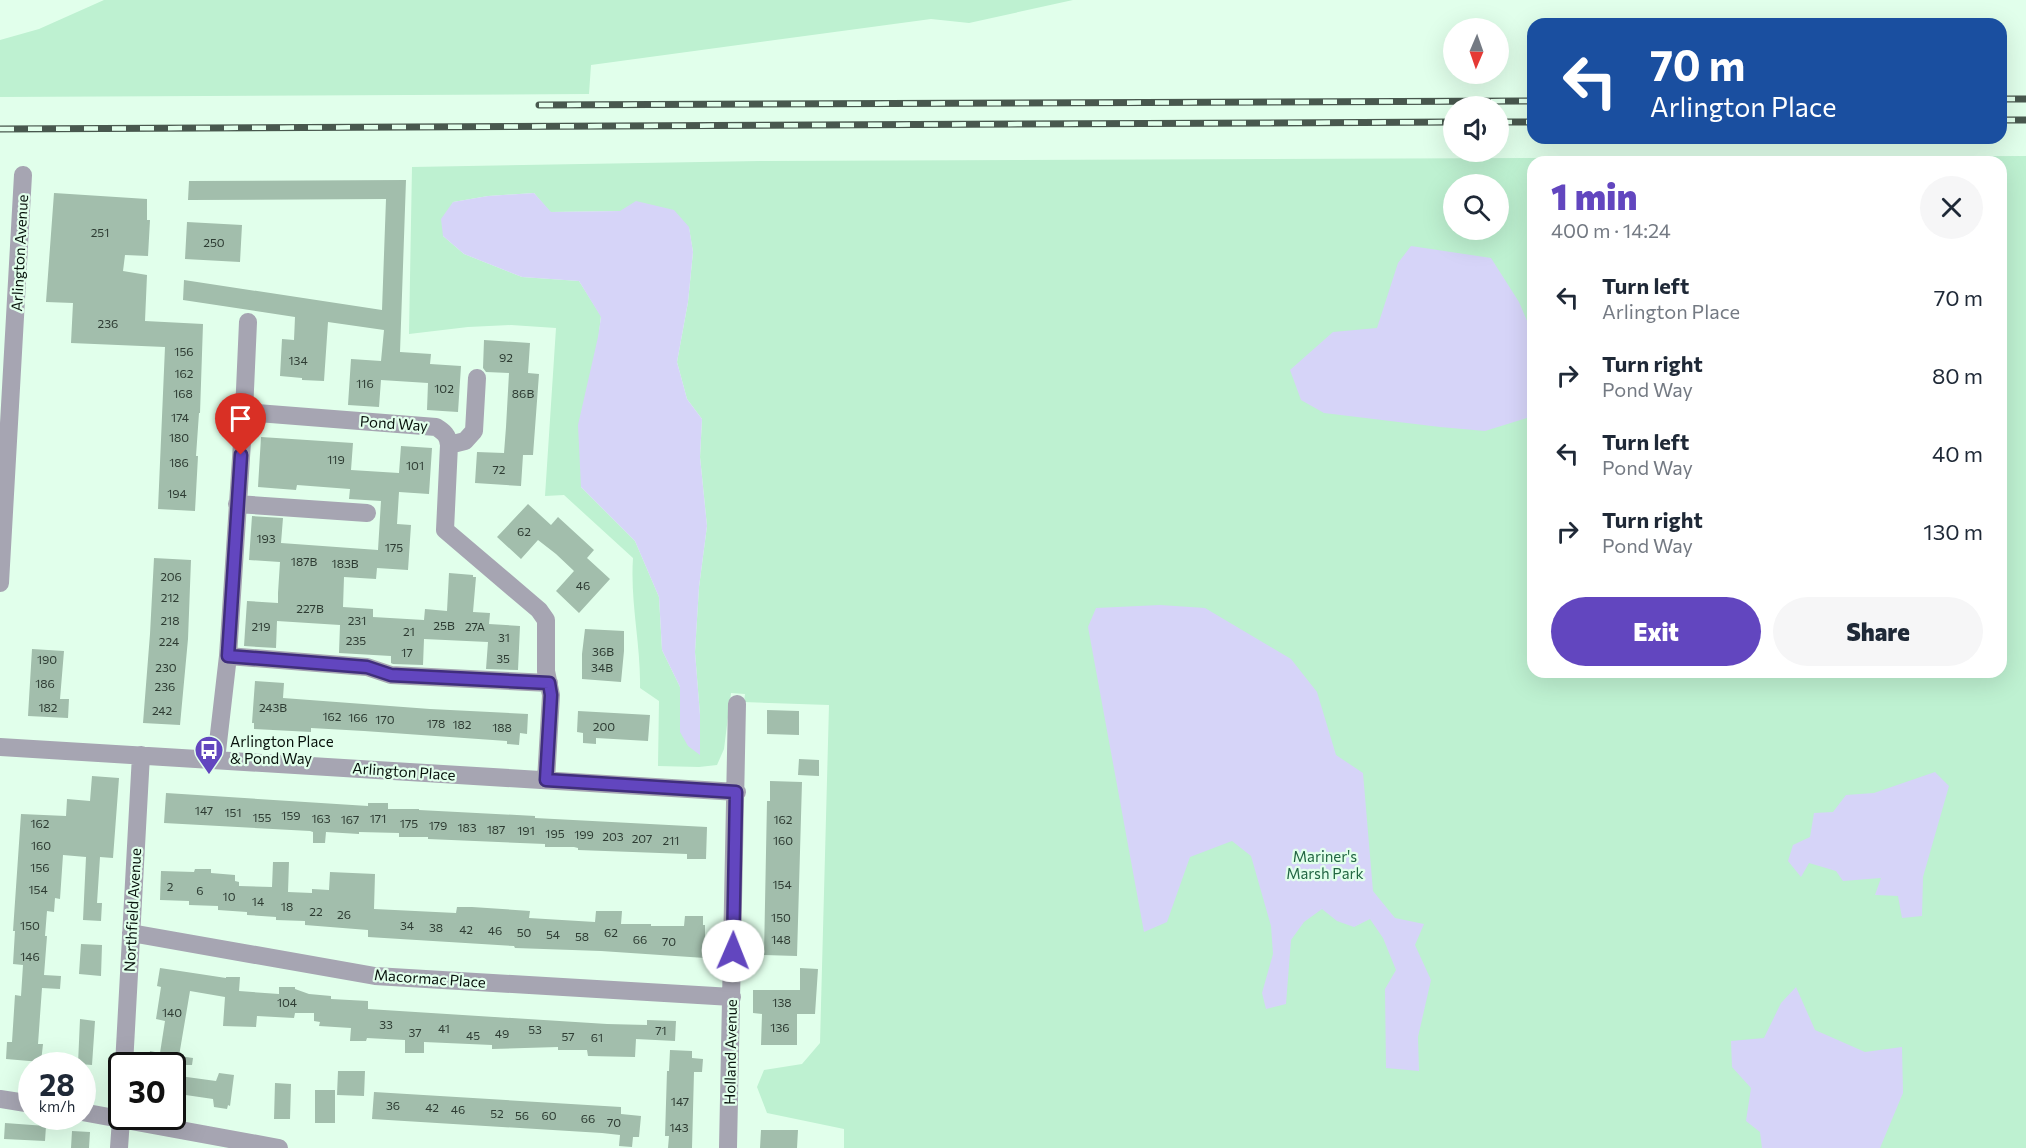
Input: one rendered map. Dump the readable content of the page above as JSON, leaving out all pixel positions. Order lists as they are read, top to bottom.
{
  "streets": {
    "street": [
      "Arlington Avenue",
      "Pond Way",
      "Arlington Place",
      "Northfield Avenue",
      "Macormac Place",
      "Holland Avenue"
    ]
  },
  "crossings": [
    ["Arlington Place", "Northfield Avenue"],
    ["Arlington Place", "Holland Avenue"],
    ["Northfield Avenue", "Macormac Place"],
    ["Macormac Place", "Holland Avenue"]
  ],
  "parks": ["Mariner's Marsh Park"],
  "places": {
    "bus stop": ["Arlington Place & Pond Way"]
  },
  "house_numbers": [
    "251",
    "250",
    "236",
    "156",
    "92",
    "134",
    "162",
    "116",
    "102",
    "168",
    "86B",
    "174",
    "180",
    "119",
    "186",
    "101",
    "72",
    "194",
    "62",
    "193",
    "175",
    "187B",
    "183B",
    "206",
    "46",
    "212",
    "227B",
    "218",
    "231",
    "25B",
    "219",
    "27A",
    "21",
    "31",
    "235",
    "224",
    "36B",
    "17",
    "35",
    "190",
    "230",
    "34B",
    "186",
    "236",
    "182",
    "243B",
    "242",
    "162",
    "166",
    "170",
    "178",
    "182",
    "200",
    "188",
    "147",
    "151",
    "159",
    "155",
    "163",
    "171",
    "167",
    "162",
    "162",
    "175",
    "179",
    "183",
    "187",
    "191",
    "195",
    "199",
    "203",
    "207",
    "211",
    "160",
    "160",
    "156",
    "154",
    "2",
    "154",
    "6",
    "10",
    "14",
    "18",
    "22",
    "26",
    "150",
    "150",
    "34",
    "38",
    "42",
    "46",
    "50",
    "62",
    "54",
    "58",
    "66",
    "148",
    "70",
    "146",
    "104",
    "138",
    "140",
    "33",
    "136",
    "41",
    "53",
    "71",
    "37",
    "49",
    "45",
    "57",
    "61",
    "147",
    "36",
    "42",
    "46",
    "52",
    "56",
    "60",
    "66",
    "70",
    "143"
  ],
  "north": "bottom",
  "page": {
    "turn": ["70 m", "Arlington Place"],
    "heading": ["1 min", "400 m · 14:24"],
    "list": [
      {
        "name": "Turn left",
        "note": "Arlington Place",
        "value": "70 m"
      },
      {
        "name": "Turn right",
        "note": "Pond Way",
        "value": "80 m"
      },
      {
        "name": "Turn left",
        "note": "Pond Way",
        "value": "40 m"
      },
      {
        "name": "Turn right",
        "note": "Pond Way",
        "value": "130 m"
      }
    ],
    "buttons": ["Exit", "Share"],
    "speed": "28 km/h",
    "limit": "30"
  }
}
